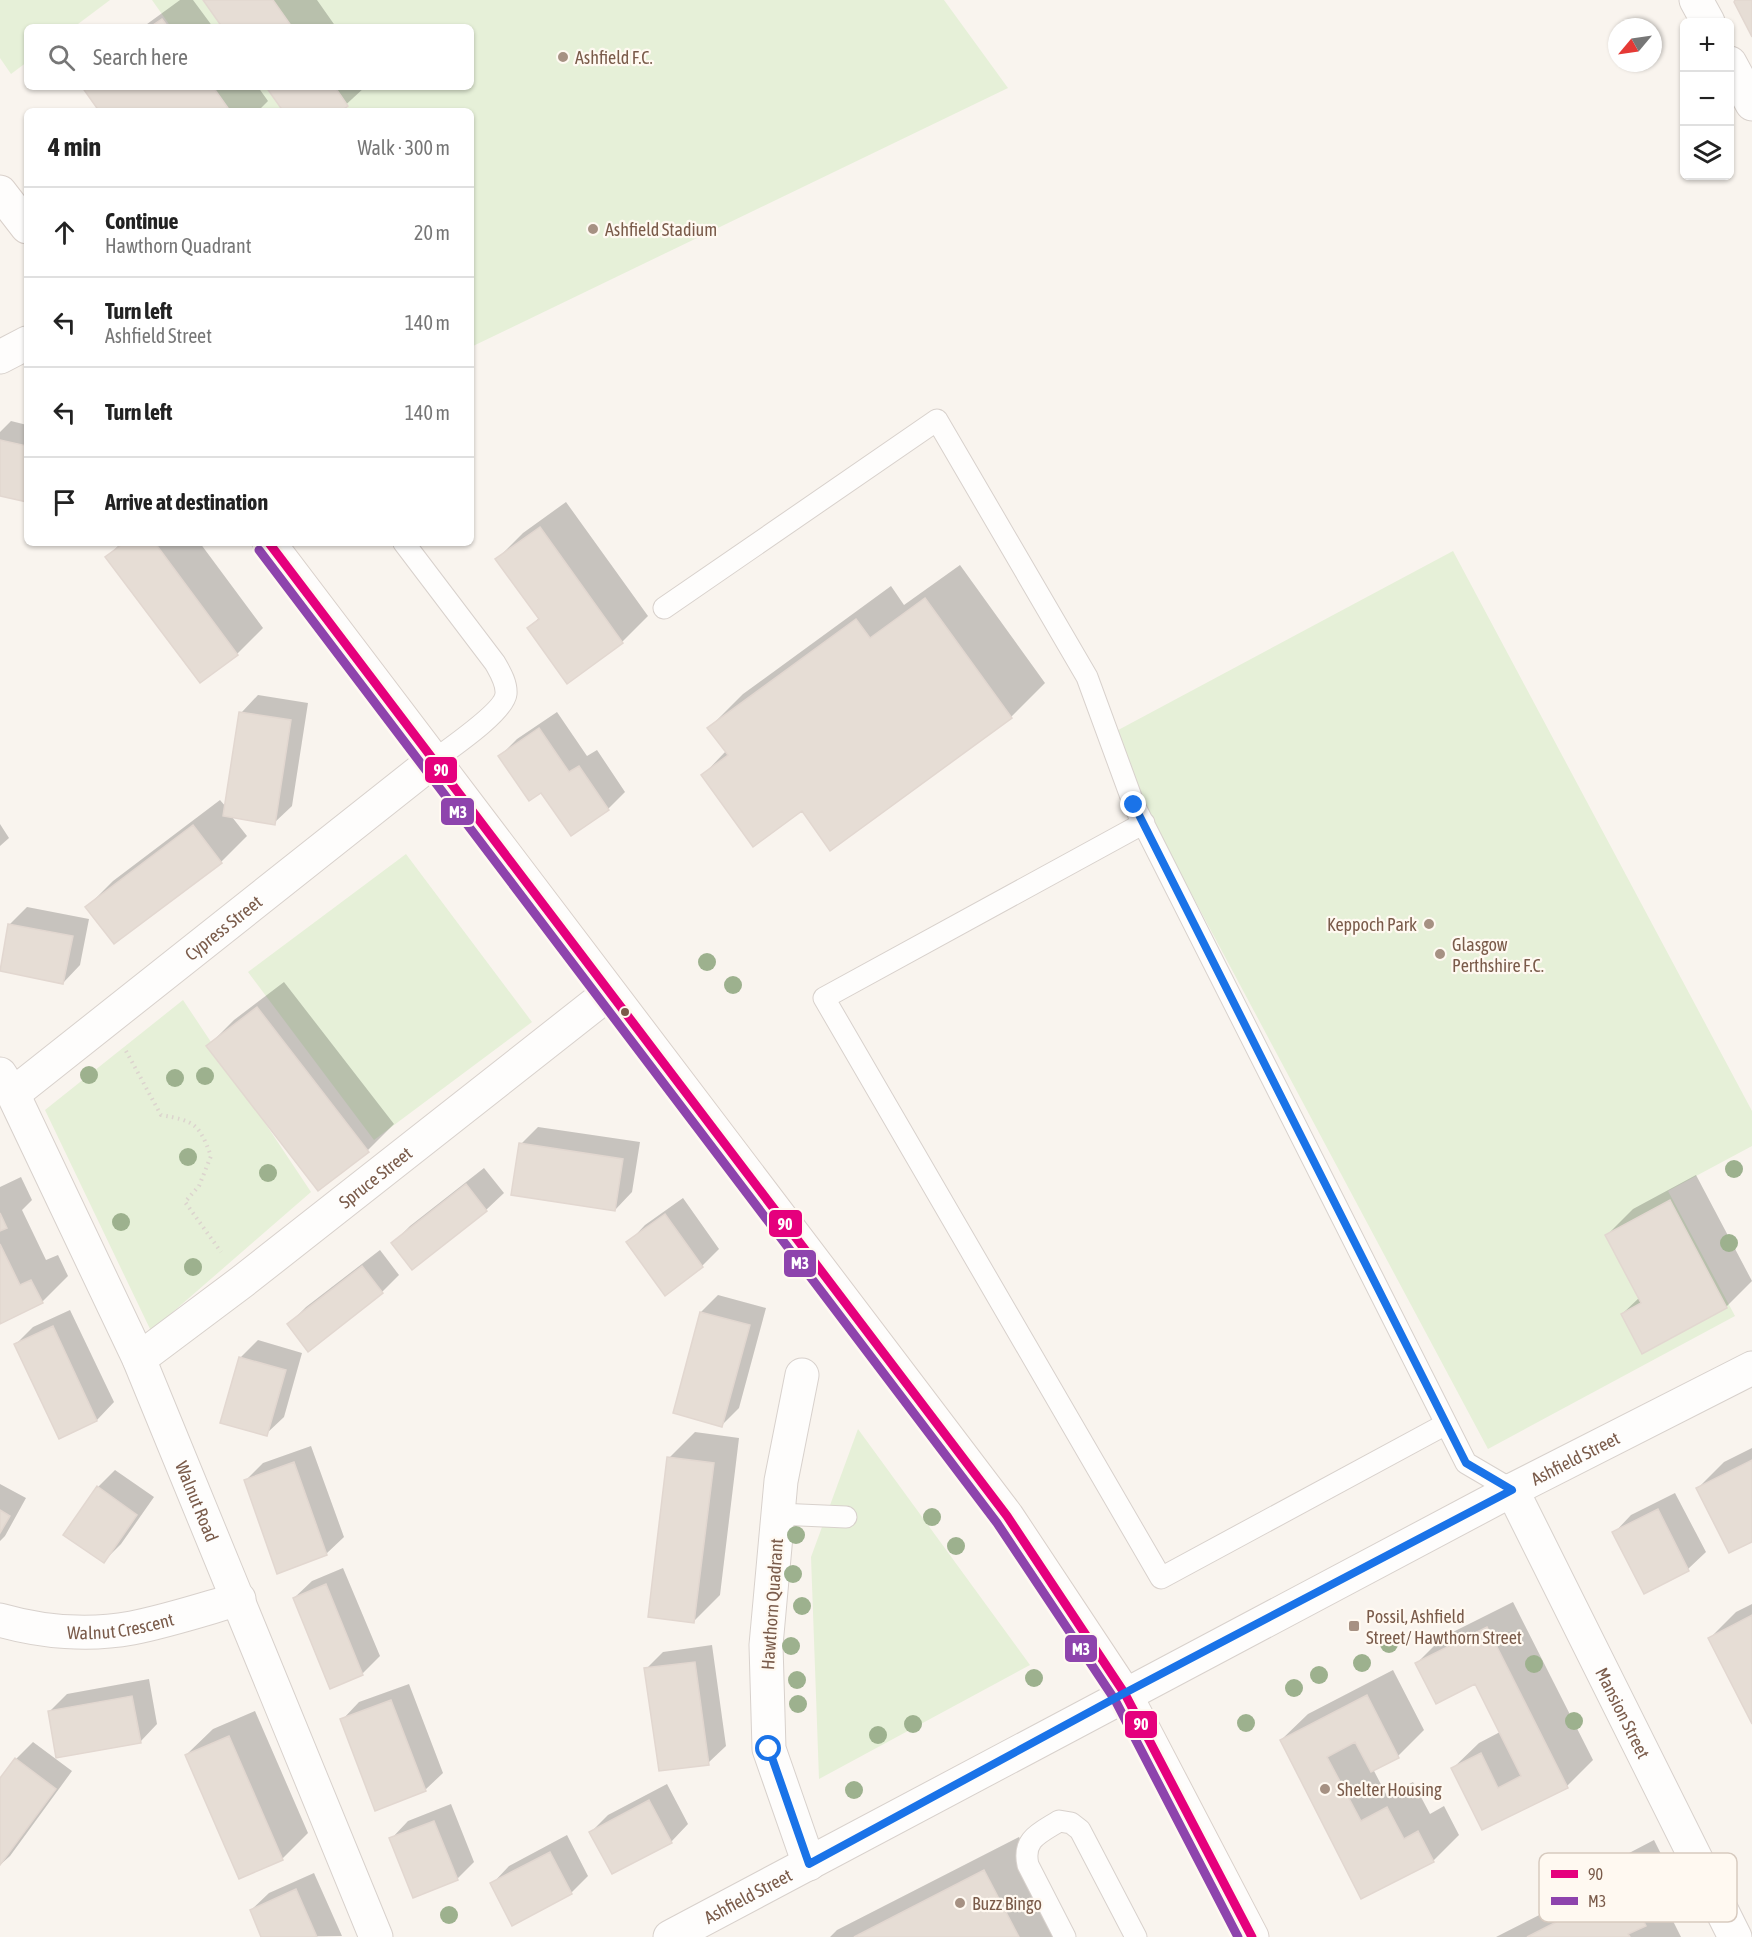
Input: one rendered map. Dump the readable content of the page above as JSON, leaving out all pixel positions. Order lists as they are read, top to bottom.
{
  "streets": {
    "street": [
      "Cypress Street",
      "Spruce Street",
      "Ashfield Street",
      "Walnut Road",
      "Hawthorn Quadrant",
      "Walnut Crescent",
      "Mansion Street"
    ]
  },
  "crossings": [
    ["Cypress Street", "Walnut Road"],
    ["Spruce Street", "Walnut Road"],
    ["Ashfield Street", "Hawthorn Quadrant"],
    ["Ashfield Street", "Mansion Street"],
    ["Walnut Road", "Walnut Crescent"]
  ],
  "places": {
    "other": [
      "Ashfield F.C.",
      "Ashfield Stadium",
      "Keppoch Park",
      "Glasgow Perthshire F.C.",
      "Shelter Housing",
      "Buzz Bingo"
    ],
    "transit": ["Possil, Ashfield Street/ Hawthorn Street"]
  },
  "lines": ["transit line 90", "transit line M3"],
  "legend": ["90", "M3"],
  "north": "bottom left",
  "page": {
    "map_buttons": ["+", "−"],
    "search": "Search here",
    "heading": ["4 min", "Walk · 300 m"],
    "list": [
      ["Continue", "Hawthorn Quadrant", "20 m"],
      ["Turn left", "Ashfield Street", "140 m"],
      ["Turn left", "140 m"],
      "Arrive at destination"
    ]
  }
}
